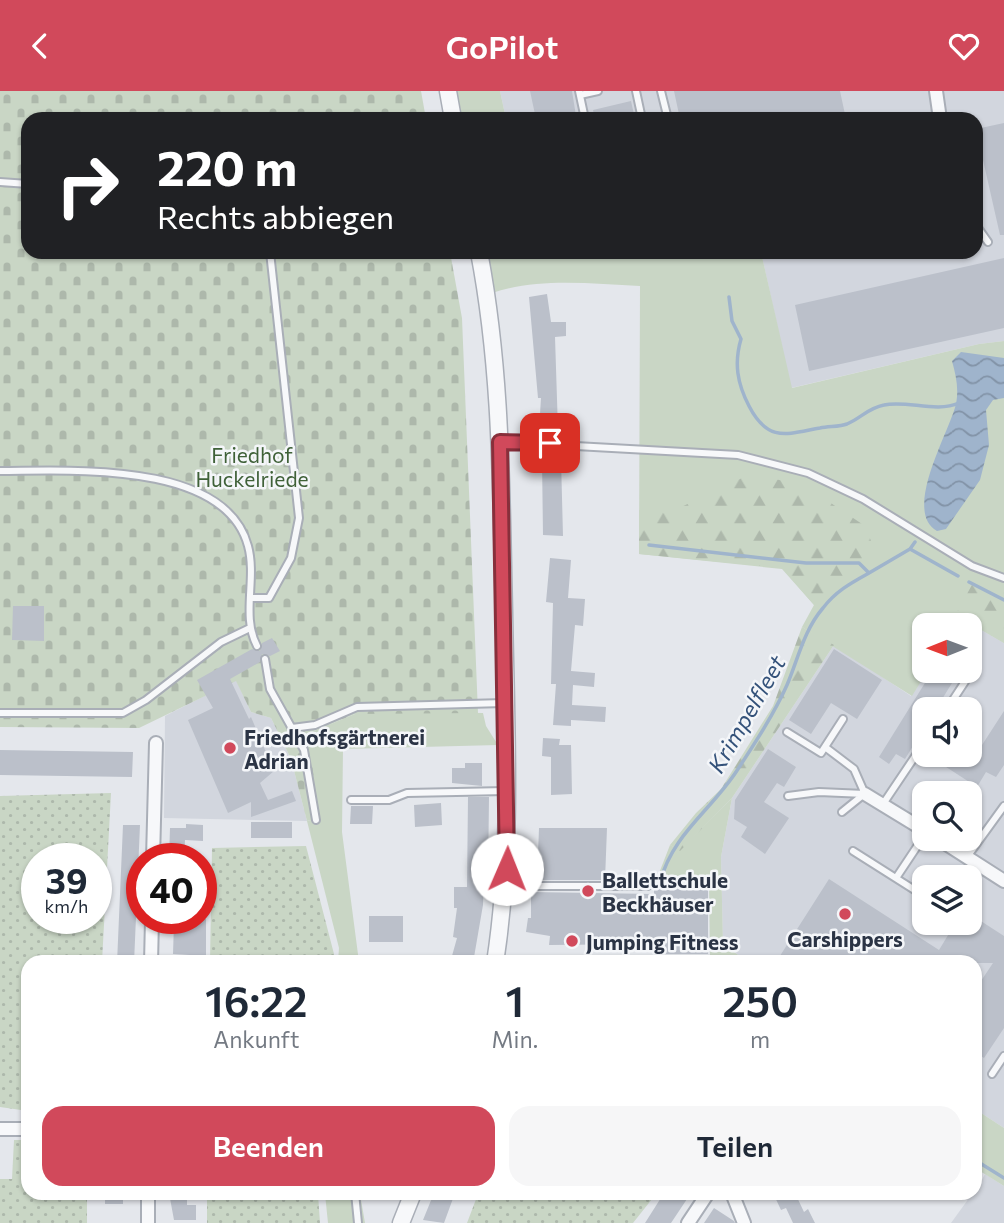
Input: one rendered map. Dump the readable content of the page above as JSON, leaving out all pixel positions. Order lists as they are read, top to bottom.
{
  "water": ["Krimpelfleet"],
  "parks": ["Friedhof Huckelriede"],
  "places": [
    "Friedhofsgärtnerei Adrian",
    "Ballettschule Beckhäuser",
    "Carshippers",
    "Jumping Fitness"
  ],
  "north": "left",
  "page": {
    "header": "GoPilot",
    "turn": ["220 m", "Rechts abbiegen"],
    "speed": "39 km/h",
    "limit": "40",
    "eta": [
      "16:22",
      "Ankunft",
      "1",
      "Min.",
      "250",
      "m"
    ],
    "buttons": ["Beenden", "Teilen"]
  }
}
